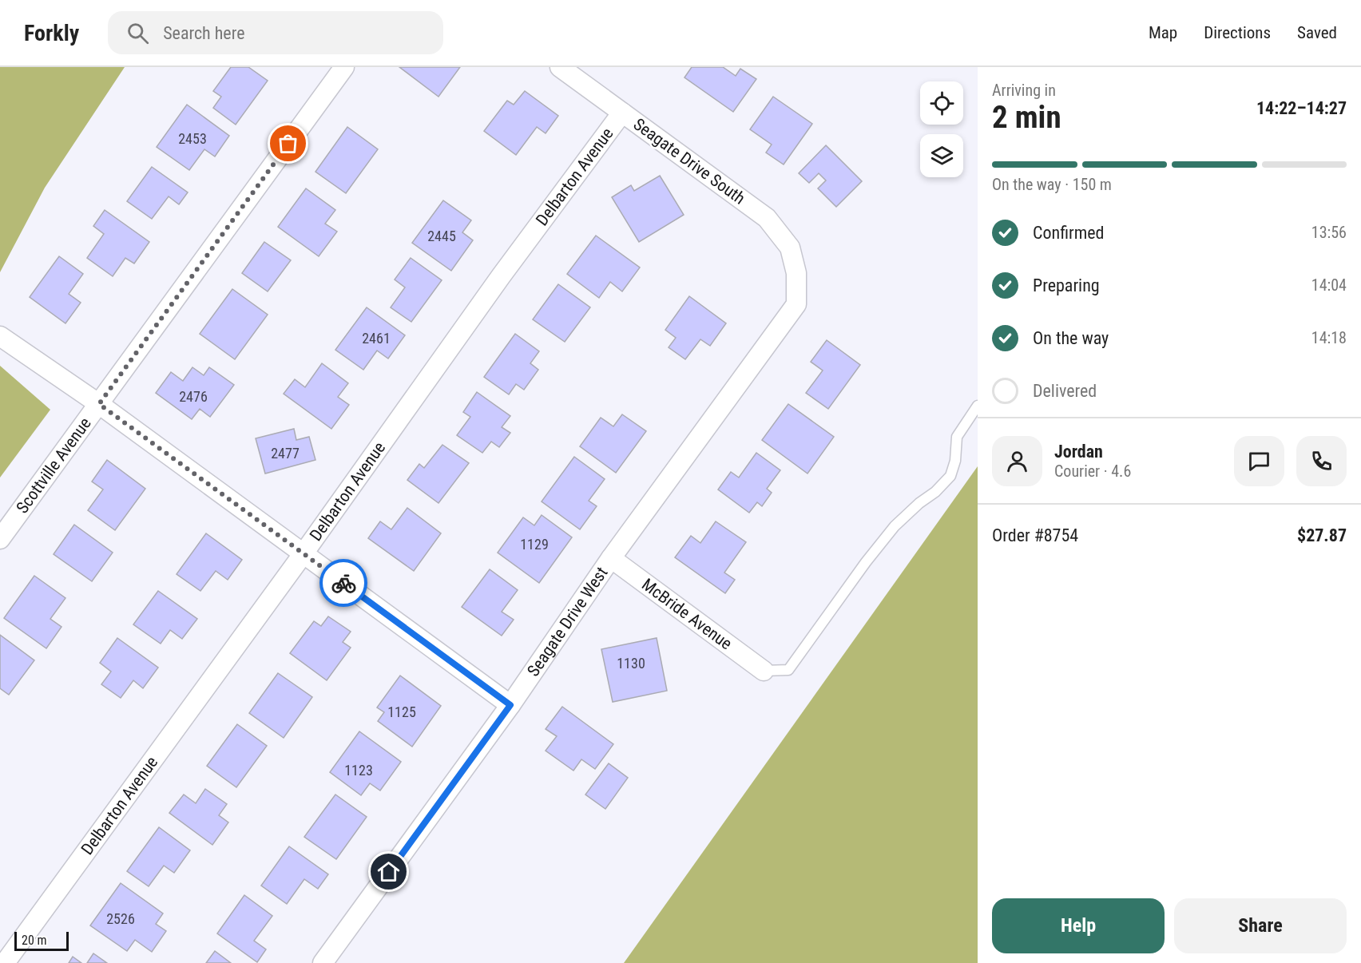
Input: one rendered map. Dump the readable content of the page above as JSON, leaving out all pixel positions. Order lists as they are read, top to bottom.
{
  "streets": {
    "street": [
      "Seagate Drive South",
      "Delbarton Avenue",
      "Scottville Avenue",
      "McBride Avenue",
      "Seagate Drive West"
    ]
  },
  "crossings": [
    ["Seagate Drive South", "Delbarton Avenue"],
    ["Seagate Drive South", "Seagate Drive West"],
    ["McBride Avenue", "Seagate Drive West"]
  ],
  "house_numbers": [
    "2453",
    "2445",
    "2461",
    "2476",
    "2477",
    "1129",
    "1130",
    "1125",
    "1123",
    "2526"
  ],
  "scale_bar": "20 m",
  "page": {
    "header": "Forkly",
    "search": "Search here",
    "nav": ["Map", "Directions", "Saved"],
    "heading": ["2 min", "Arriving in", "14:22–14:27"],
    "panel": [
      "Jordan",
      "Courier · 4.6",
      "Order #8754",
      "$27.87"
    ],
    "bar": "On the way · 150 m",
    "list": [
      ["Confirmed", "13:56"],
      ["Preparing", "14:04"],
      ["On the way", "14:18"],
      "Delivered"
    ],
    "buttons": ["Help", "Share"],
    "scale": "20 m"
  }
}
